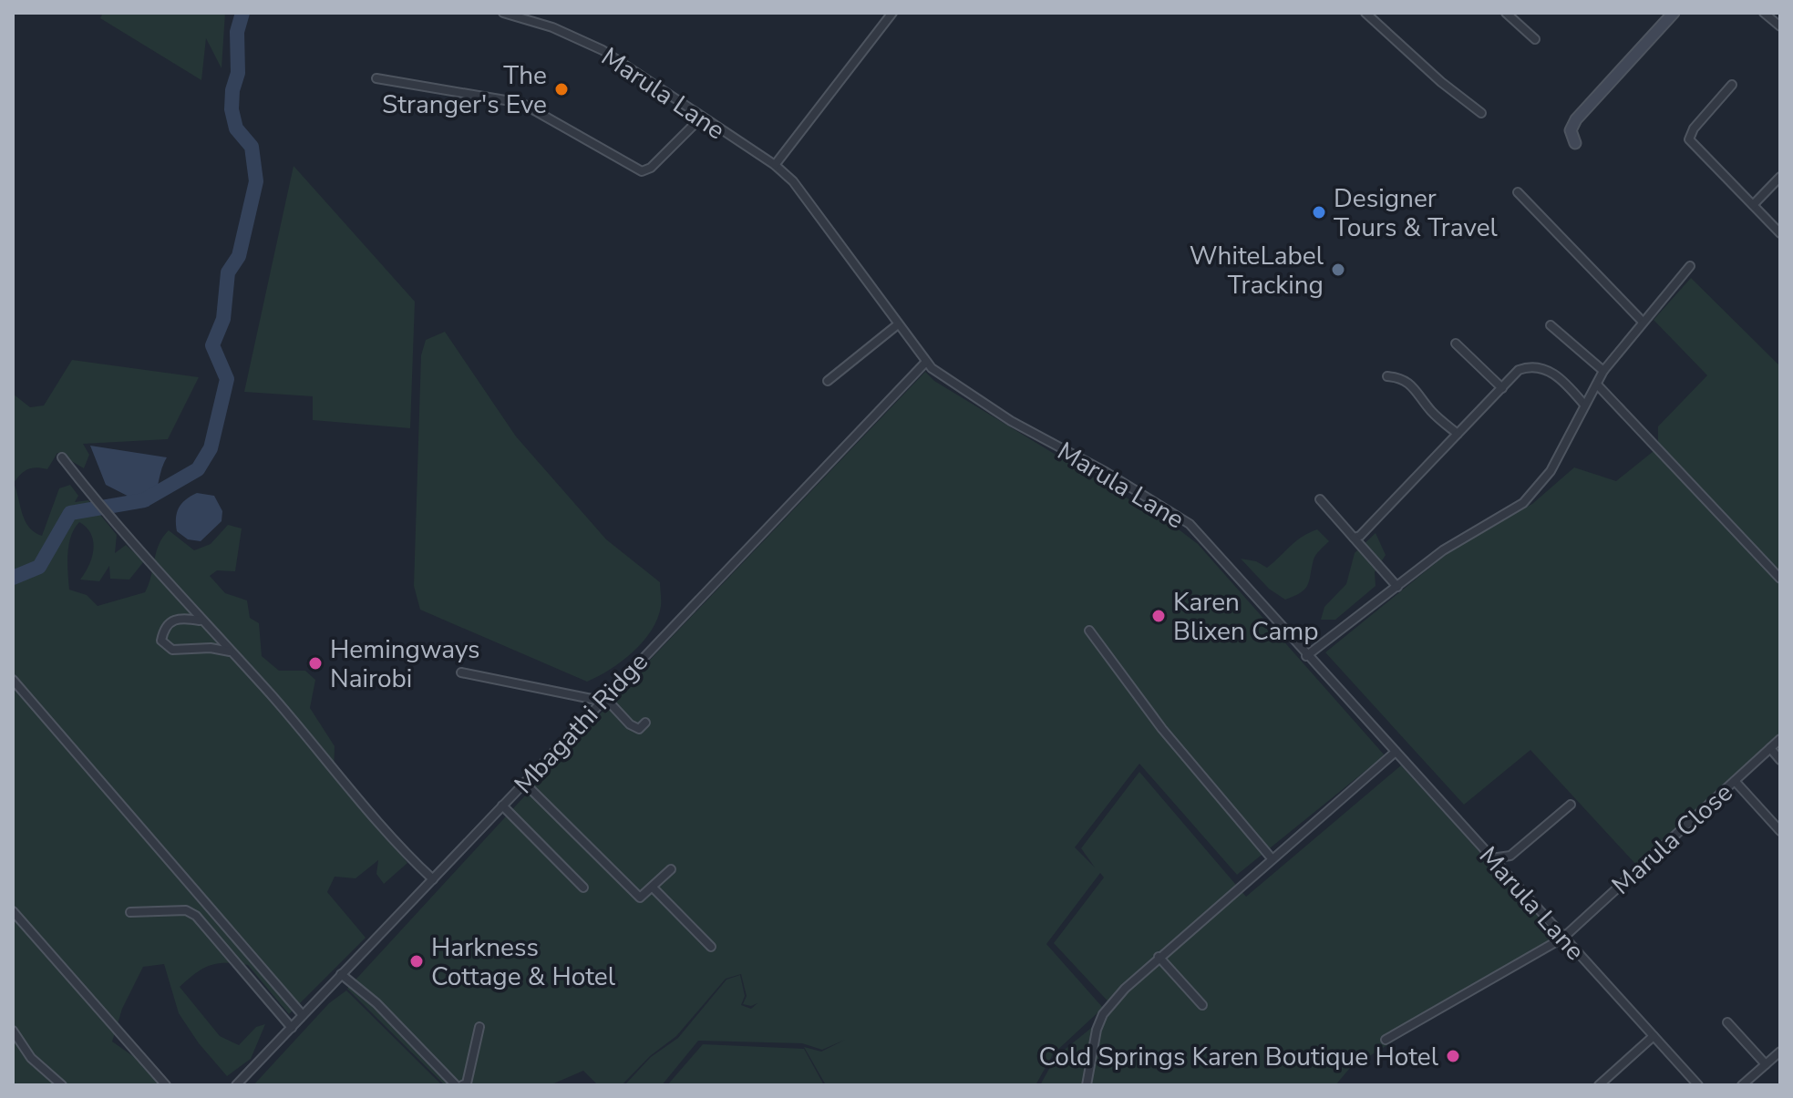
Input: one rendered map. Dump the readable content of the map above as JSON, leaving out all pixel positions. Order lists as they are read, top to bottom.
{
  "streets": {
    "street": ["Marula Lane", "Mbagathi Ridge", "Marula Close"]
  },
  "crossings": [
    ["Marula Lane", "Mbagathi Ridge"],
    ["Marula Lane", "Marula Close"]
  ],
  "places": [
    "The Stranger's Eve",
    "Designer Tours & Travel",
    "WhiteLabel Tracking",
    "Karen Blixen Camp",
    "Hemingways Nairobi",
    "Harkness Cottage & Hotel",
    "Cold Springs Karen Boutique Hotel"
  ]
}
